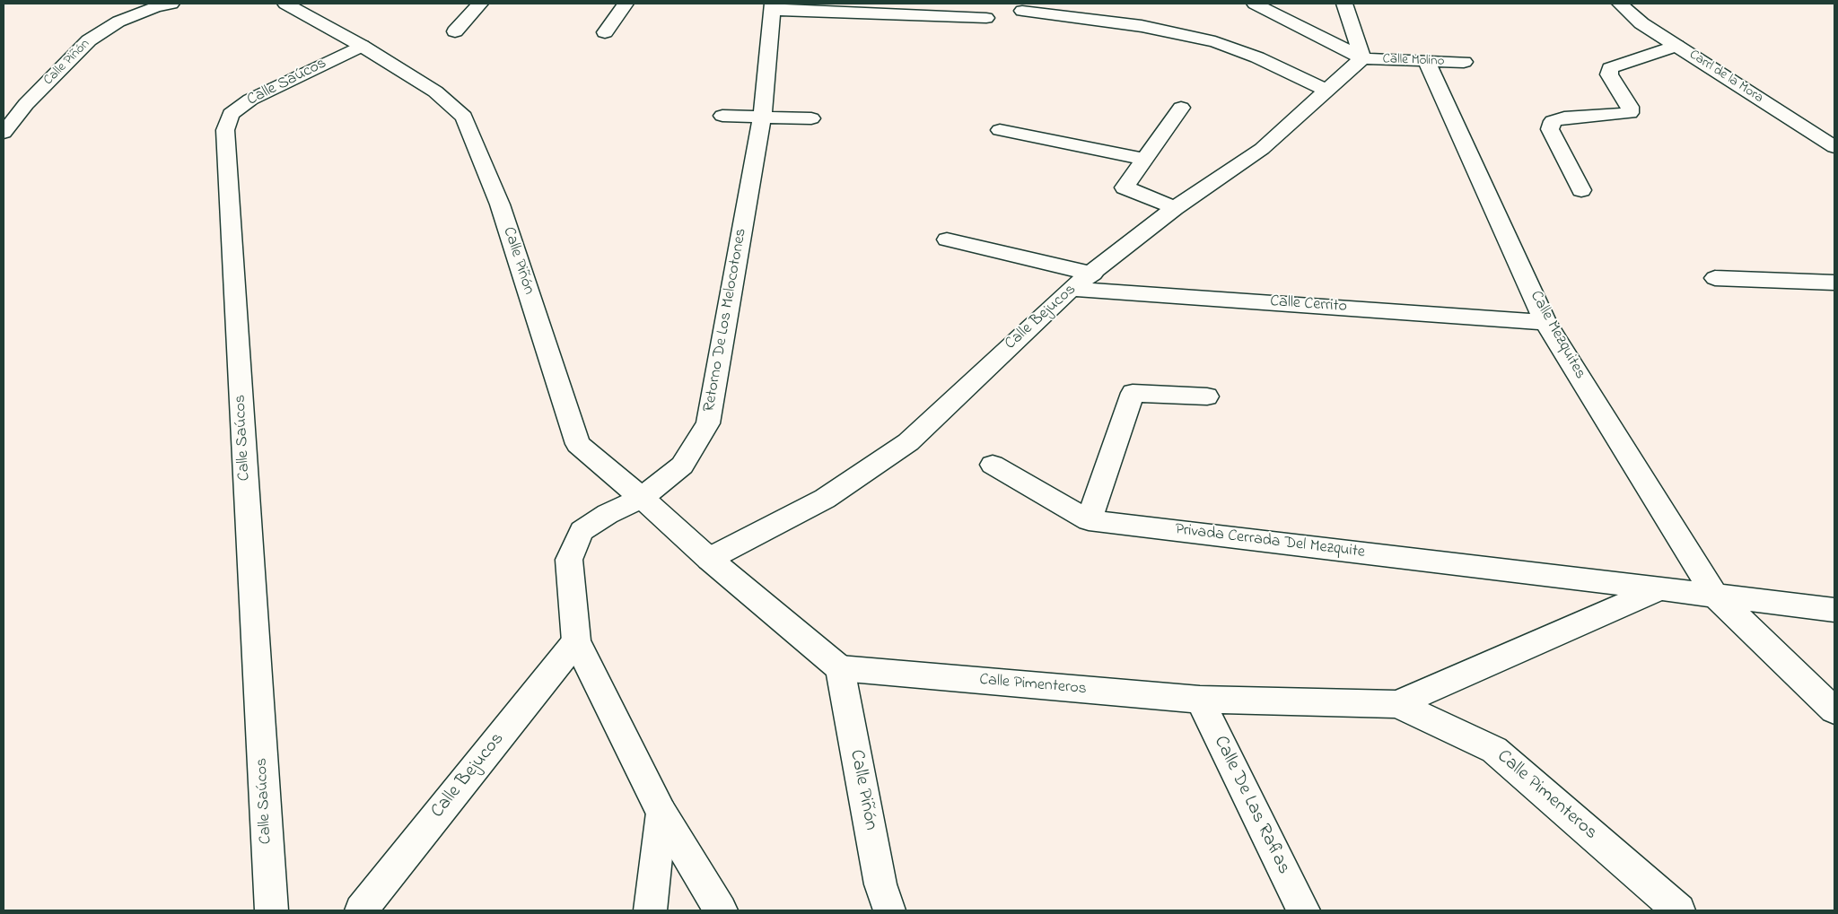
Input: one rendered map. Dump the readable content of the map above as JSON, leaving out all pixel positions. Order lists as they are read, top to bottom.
{
  "streets": {
    "street": [
      "Calle Molino",
      "Calle Piñón",
      "Carrl de la Mora",
      "Calle Saúcos",
      "Calle Cerrito",
      "Calle Bejucos",
      "Retorno De Los Melocotones",
      "Calle Mezquites",
      "Privada Cerrada Del Mezquite",
      "Calle Pimenteros",
      "Calle De Las Rafias"
    ]
  },
  "crossings": [
    ["Calle Molino", "Calle Bejucos"],
    ["Calle Molino", "Calle Mezquites"],
    ["Calle Piñón", "Calle Saúcos"],
    ["Calle Piñón", "Calle Bejucos"],
    ["Calle Piñón", "Retorno De Los Melocotones"],
    ["Calle Piñón", "Calle Pimenteros"],
    ["Calle Cerrito", "Calle Bejucos"],
    ["Calle Cerrito", "Calle Mezquites"],
    ["Calle Bejucos", "Retorno De Los Melocotones"],
    ["Calle Mezquites", "Calle Pimenteros"],
    ["Privada Cerrada Del Mezquite", "Calle Pimenteros"],
    ["Calle Pimenteros", "Calle De Las Rafias"]
  ]
}
